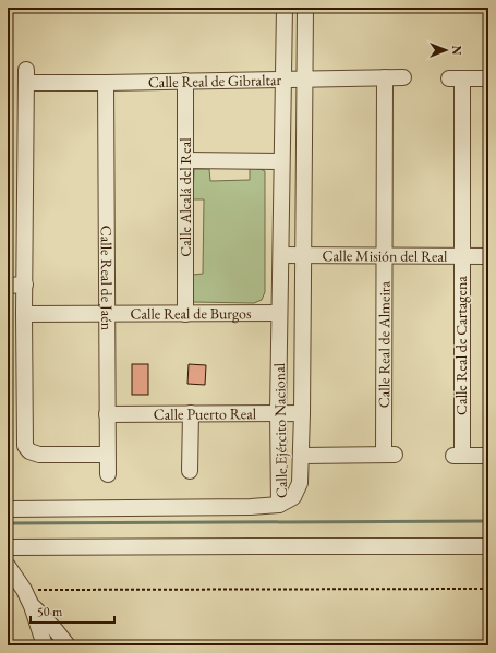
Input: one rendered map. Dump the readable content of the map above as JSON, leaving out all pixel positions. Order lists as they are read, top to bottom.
{
  "streets": {
    "street": [
      "Calle Real de Gibraltar",
      "Calle Alcalá del Real",
      "Calle Misión del Real",
      "Calle Real de Jaén",
      "Calle Real de Burgos",
      "Calle Real de Almeira",
      "Calle Real de Cartagena",
      "Calle Puerto Real",
      "Calle Ejército Nacional"
    ]
  },
  "crossings": [
    ["Calle Real de Gibraltar", "Calle Alcalá del Real"],
    ["Calle Real de Gibraltar", "Calle Real de Jaén"],
    ["Calle Real de Gibraltar", "Calle Real de Almeira"],
    ["Calle Real de Gibraltar", "Calle Ejército Nacional"],
    ["Calle Alcalá del Real", "Calle Real de Burgos"],
    ["Calle Misión del Real", "Calle Real de Almeira"],
    ["Calle Misión del Real", "Calle Real de Cartagena"],
    ["Calle Misión del Real", "Calle Ejército Nacional"],
    ["Calle Real de Jaén", "Calle Real de Burgos"],
    ["Calle Real de Jaén", "Calle Puerto Real"],
    ["Calle Real de Burgos", "Calle Ejército Nacional"],
    ["Calle Real de Almeira", "Calle Ejército Nacional"],
    ["Calle Puerto Real", "Calle Ejército Nacional"]
  ],
  "scale_bar": "50 m",
  "north": "right"
}
